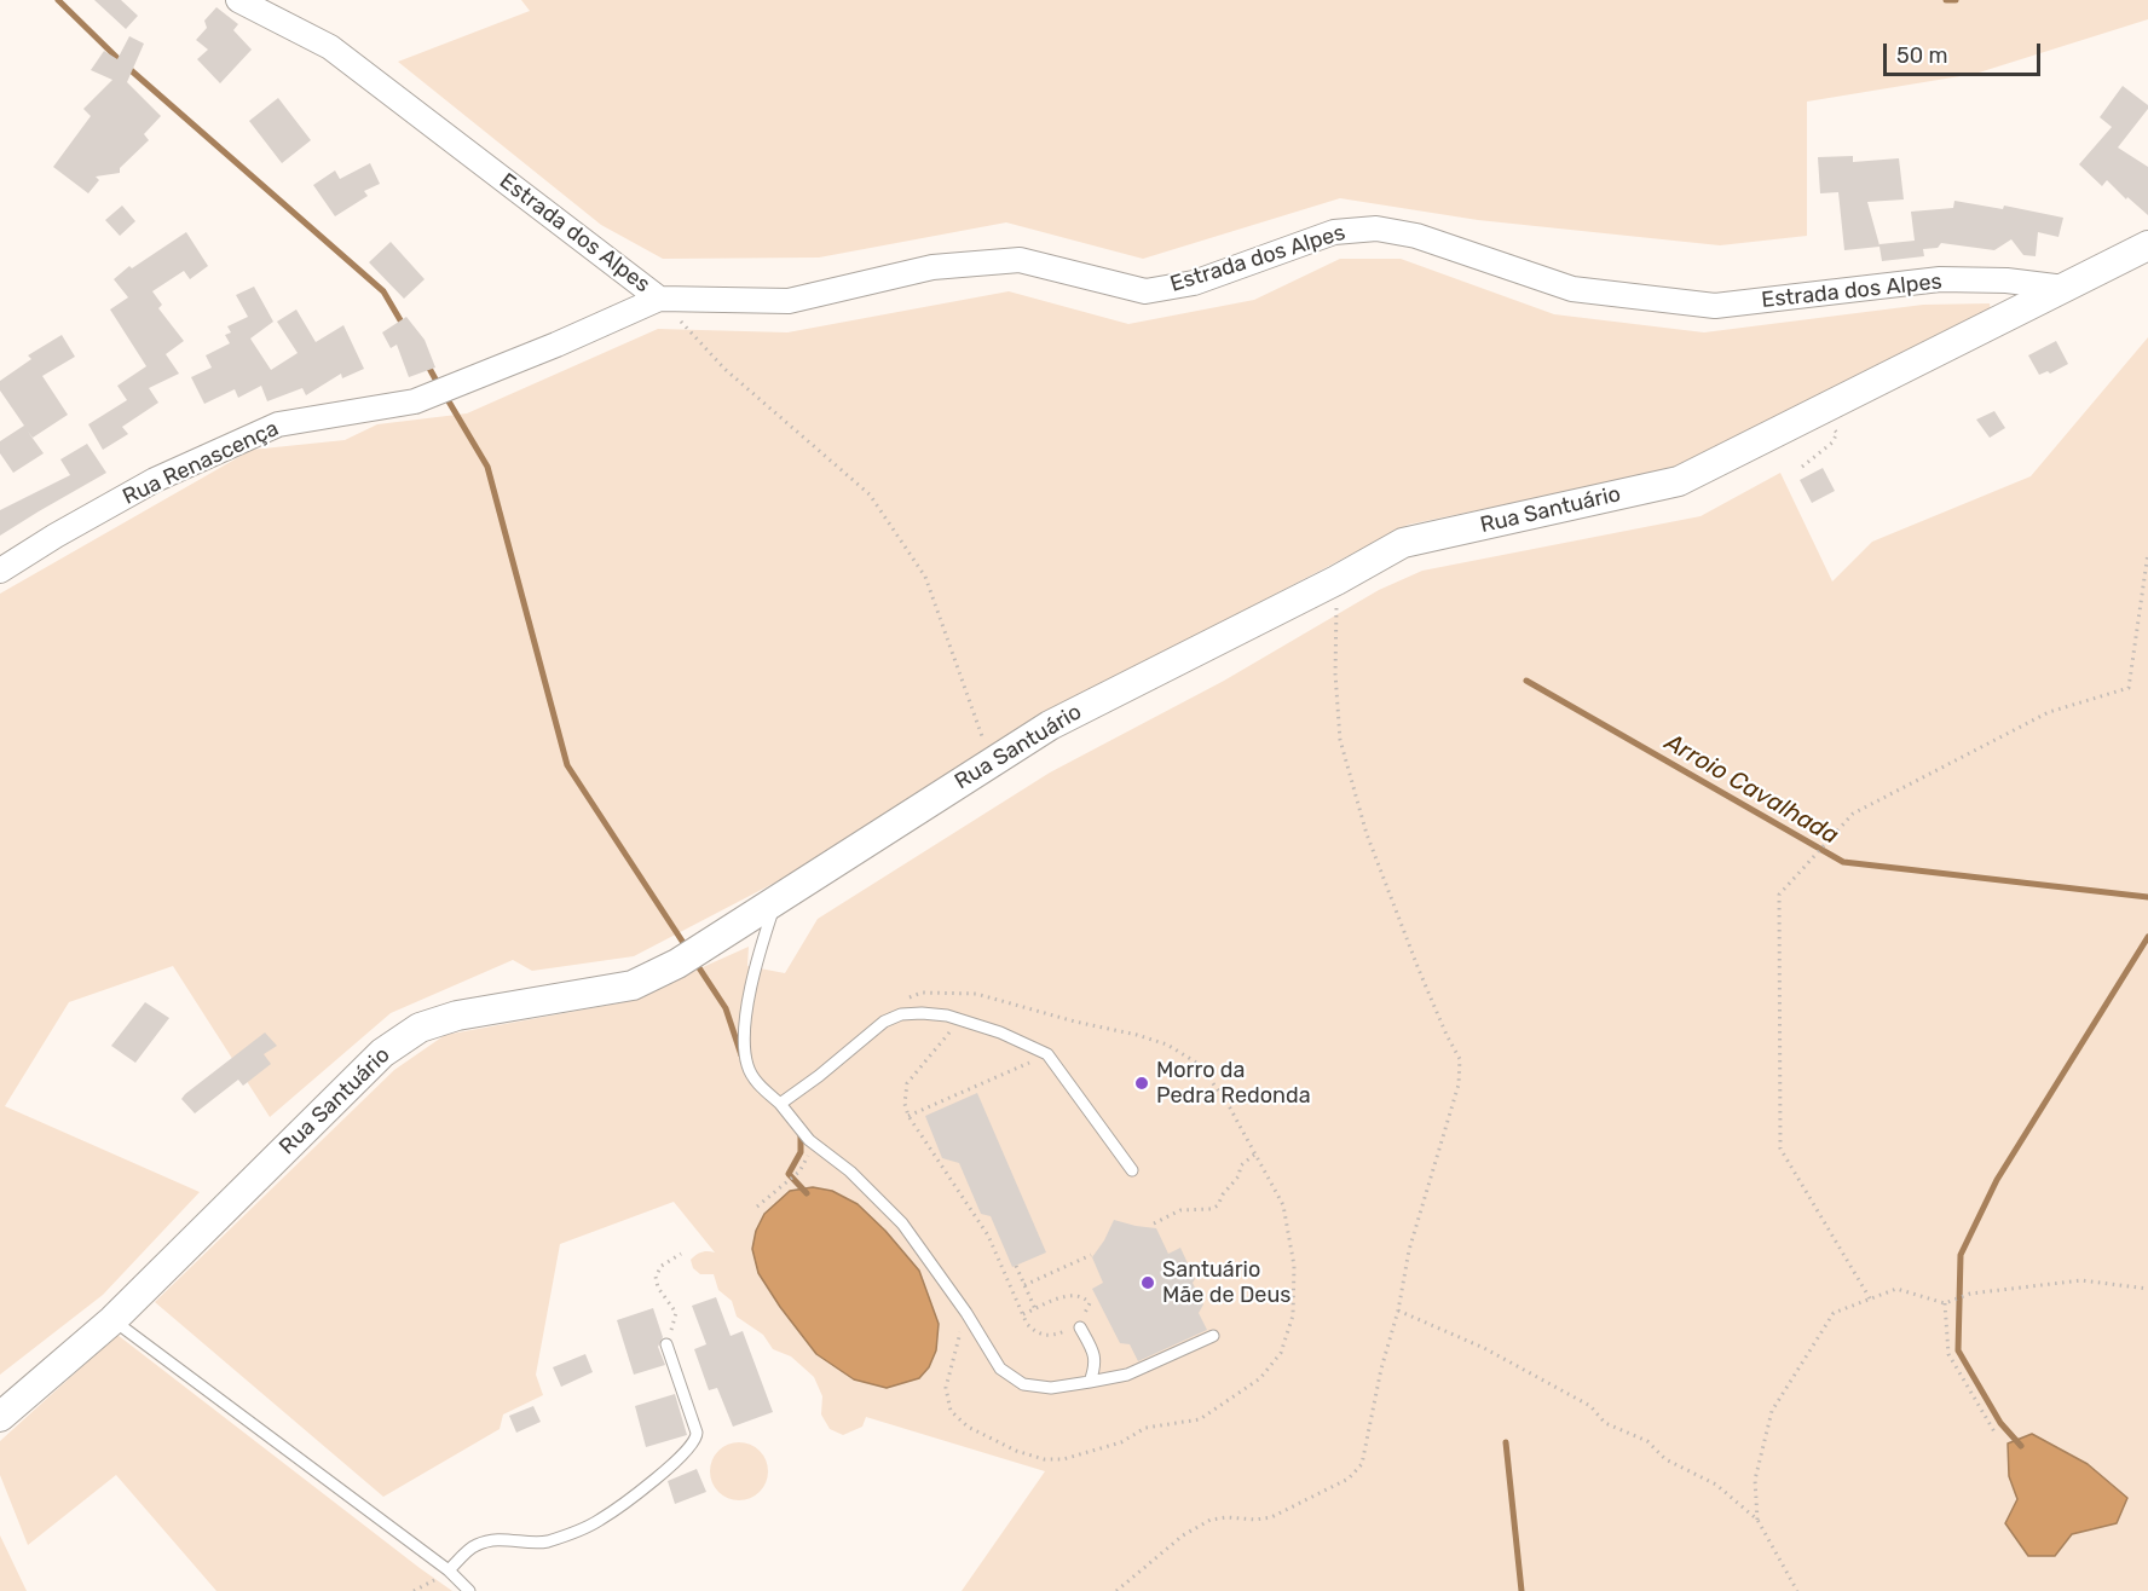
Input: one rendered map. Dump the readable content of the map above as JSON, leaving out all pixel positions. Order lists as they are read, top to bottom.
{
  "streets": {
    "street": ["Estrada dos Alpes", "Rua Renascença", "Rua Santuário"]
  },
  "crossings": [
    ["Estrada dos Alpes", "Rua Renascença"],
    ["Estrada dos Alpes", "Rua Santuário"]
  ],
  "water": ["Arroio Cavalhada"],
  "places": ["Morro da Pedra Redonda", "Santuário Mãe de Deus"],
  "scale_bar": "50 m"
}
